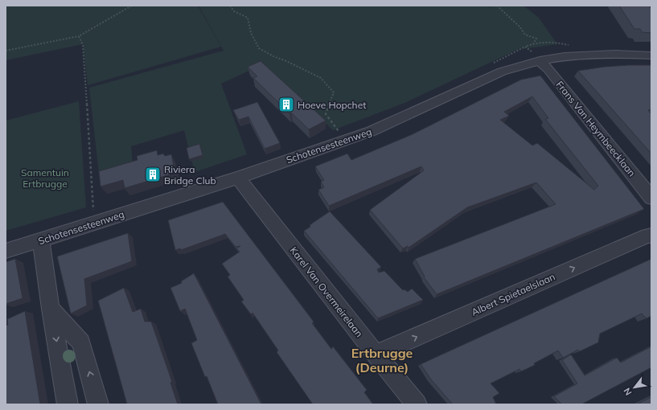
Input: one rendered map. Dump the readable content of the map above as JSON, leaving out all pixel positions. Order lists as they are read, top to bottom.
{
  "streets": {
    "street": [
      "Frans Van Heymbeecklaan",
      "Schotensesteenweg",
      "Karel Van Overmeirelaan",
      "Albert Spietaelslaan"
    ]
  },
  "crossings": [
    ["Frans Van Heymbeecklaan", "Schotensesteenweg"],
    ["Schotensesteenweg", "Karel Van Overmeirelaan"],
    ["Karel Van Overmeirelaan", "Albert Spietaelslaan"]
  ],
  "one_way": ["Albert Spietaelslaan"],
  "districts": ["Ertbrugge (Deurne)"],
  "parks": ["Samentuin Ertbrugge"],
  "places": {
    "building": ["Hoeve Hopchet", "Riviera Bridge Club"]
  },
  "north": "bottom left"
}
